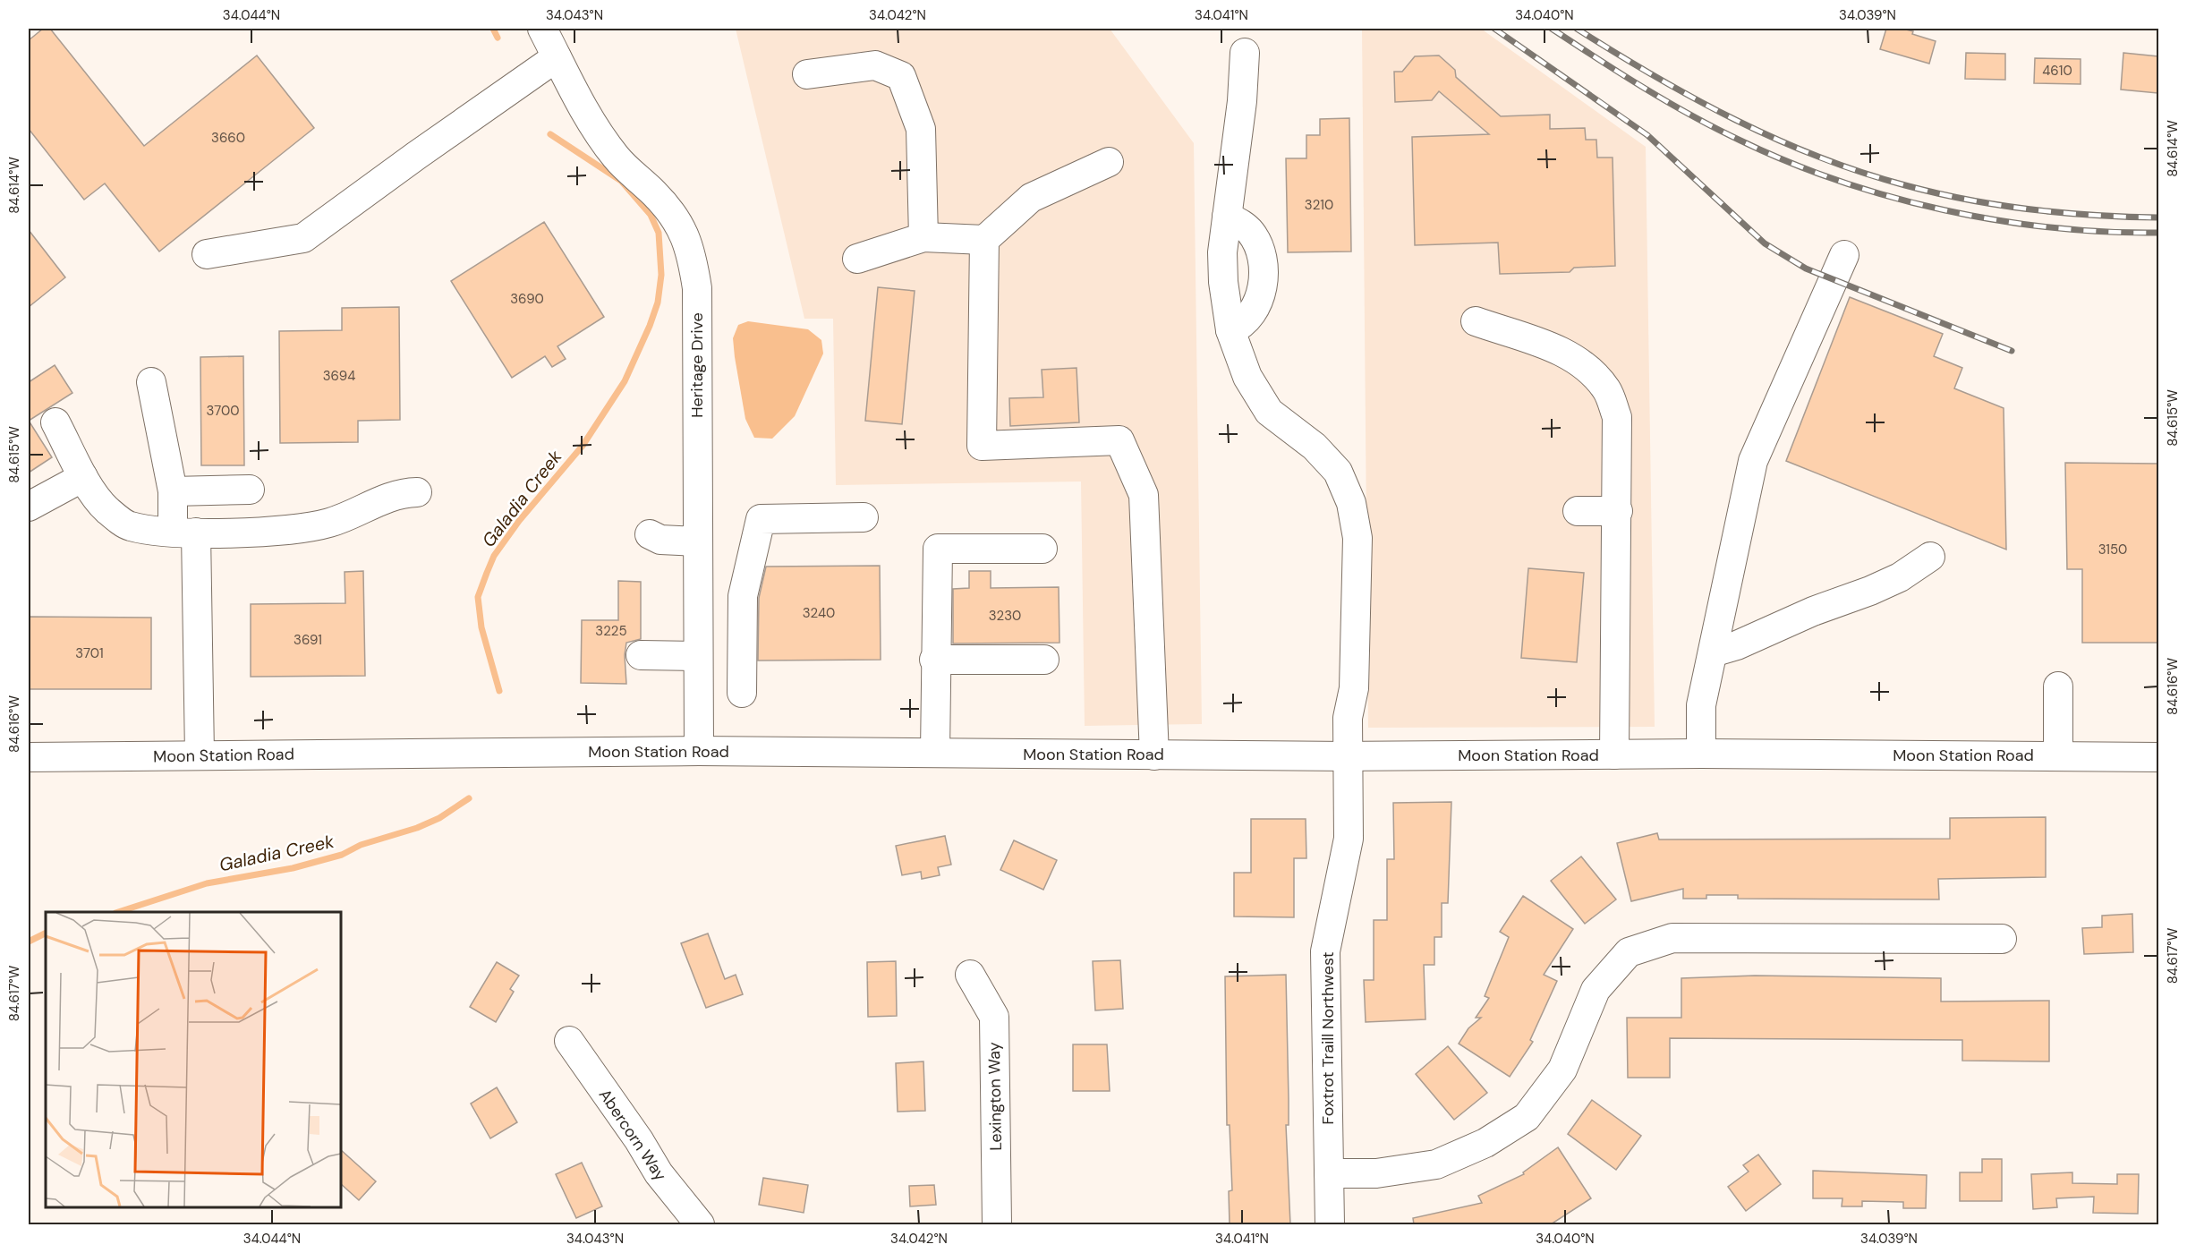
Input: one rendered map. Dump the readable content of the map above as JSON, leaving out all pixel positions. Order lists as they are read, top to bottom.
{
  "streets": {
    "street": [
      "Heritage Drive",
      "Moon Station Road",
      "Foxtrot Traill Northwest",
      "Lexington Way",
      "Abercorn Way"
    ]
  },
  "crossings": [
    ["Heritage Drive", "Moon Station Road"],
    ["Moon Station Road", "Foxtrot Traill Northwest"]
  ],
  "water": ["Galadia Creek"],
  "house_numbers": [
    "4610",
    "3660",
    "3210",
    "3690",
    "3694",
    "3700",
    "3150",
    "3240",
    "3230",
    "3225",
    "3691",
    "3701"
  ],
  "coordinates": [
    "34.044°N",
    "34.043°N",
    "34.042°N",
    "34.041°N",
    "34.040°N",
    "34.039°N",
    "84.614°W",
    "84.615°W",
    "84.616°W",
    "84.617°W"
  ]
}
